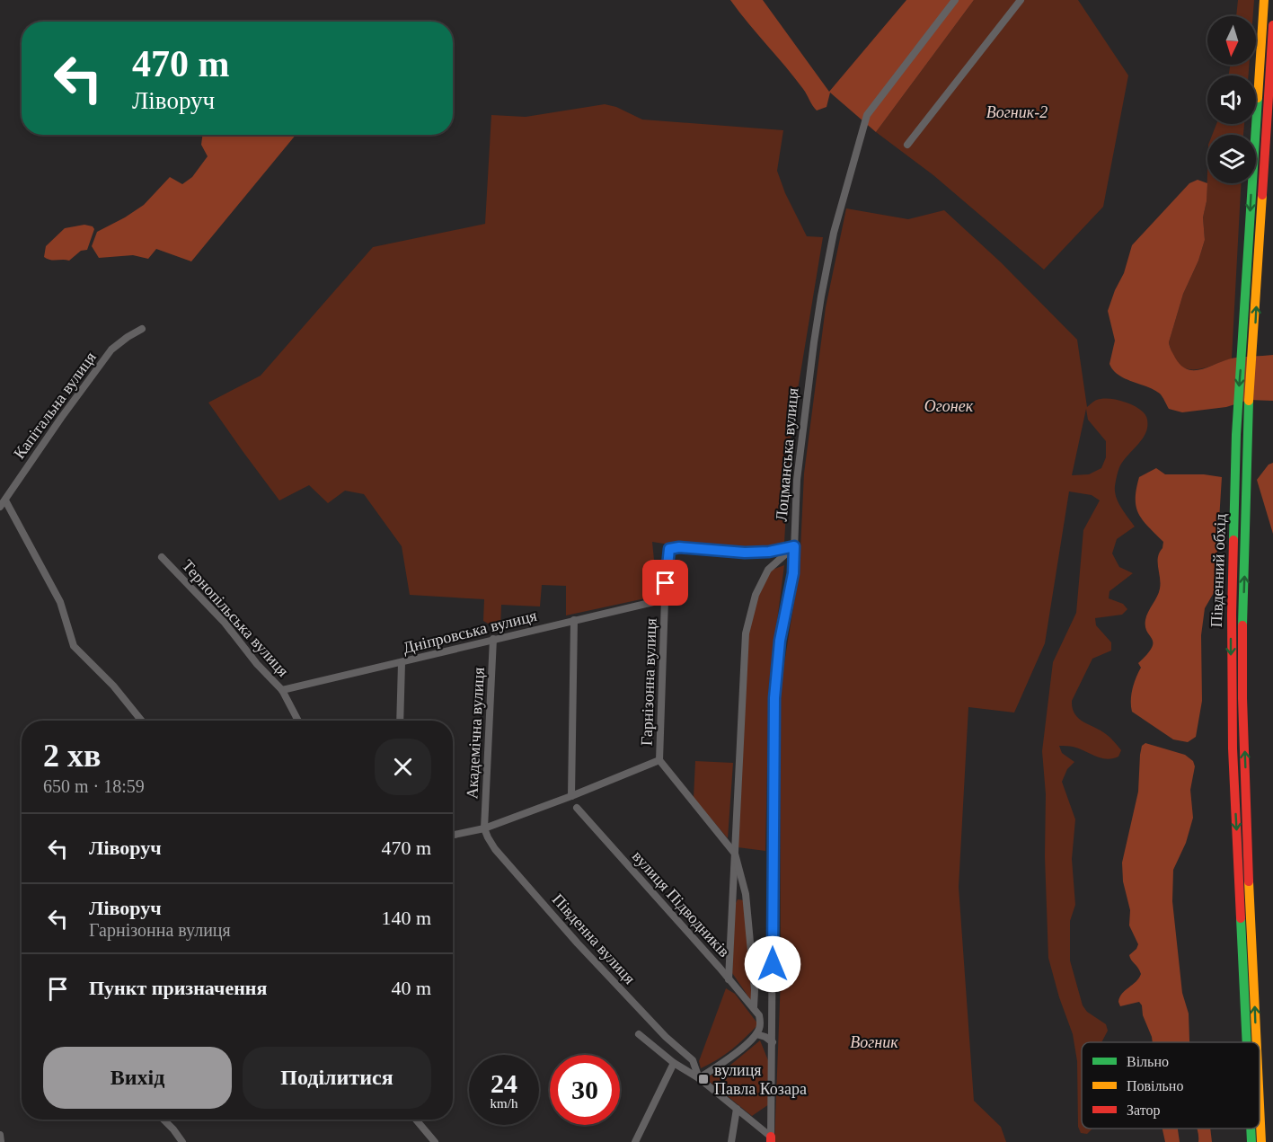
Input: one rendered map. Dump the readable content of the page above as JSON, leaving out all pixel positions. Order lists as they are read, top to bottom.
{
  "streets": {
    "main road": ["Південний обхід"],
    "street": [
      "Капітальна вулиця",
      "Лоцманська вулиця",
      "Тернопільська вулиця",
      "Дніпровська вулиця",
      "Гарнізонна вулиця",
      "Академічна вулиця",
      "вулиця Підводників",
      "Південна вулиця"
    ]
  },
  "crossings": [
    ["Лоцманська вулиця", "Гарнізонна вулиця"],
    ["Тернопільська вулиця", "Дніпровська вулиця"],
    ["Дніпровська вулиця", "Гарнізонна вулиця"],
    ["Дніпровська вулиця", "Академічна вулиця"],
    ["Академічна вулиця", "Південна вулиця"]
  ],
  "parks": ["Вогник-2", "Огонек", "Вогник"],
  "places": {
    "transit": ["вулиця Павла Козара"]
  },
  "legend": ["Вільно", "Повільно", "Затор"],
  "north": "bottom",
  "page": {
    "turn": ["470 m", "Ліворуч"],
    "heading": ["2 хв", "650 m · 18:59"],
    "list": [
      {
        "name": "Ліворуч",
        "value": "470 m"
      },
      {
        "name": "Ліворуч",
        "note": "Гарнізонна вулиця",
        "value": "140 m"
      },
      {
        "name": "Пункт призначення",
        "value": "40 m"
      }
    ],
    "buttons": ["Вихід", "Поділитися"],
    "speed": "24 km/h",
    "limit": "30"
  }
}
